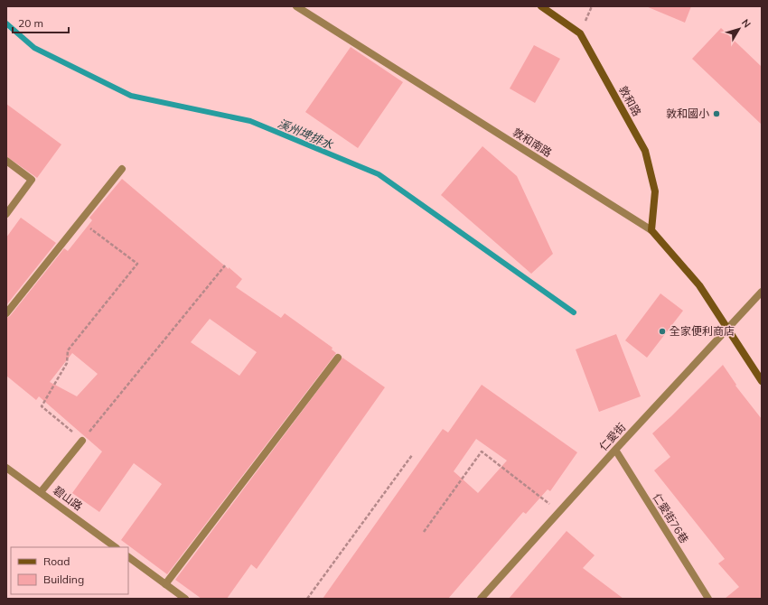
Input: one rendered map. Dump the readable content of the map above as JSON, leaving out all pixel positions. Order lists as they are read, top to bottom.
{
  "streets": {
    "street": [
      "敦和路",
      "敦和南路",
      "仁愛街",
      "碧山路",
      "仁愛街76巷"
    ]
  },
  "crossings": [
    ["敦和路", "敦和南路"],
    ["敦和南路", "仁愛街"],
    ["仁愛街", "仁愛街76巷"]
  ],
  "water": ["溪州埤排水"],
  "places": ["敦和國小", "全家便利商店"],
  "legend": ["Road", "Building"],
  "scale_bar": "20 m",
  "north": "top right"
}
